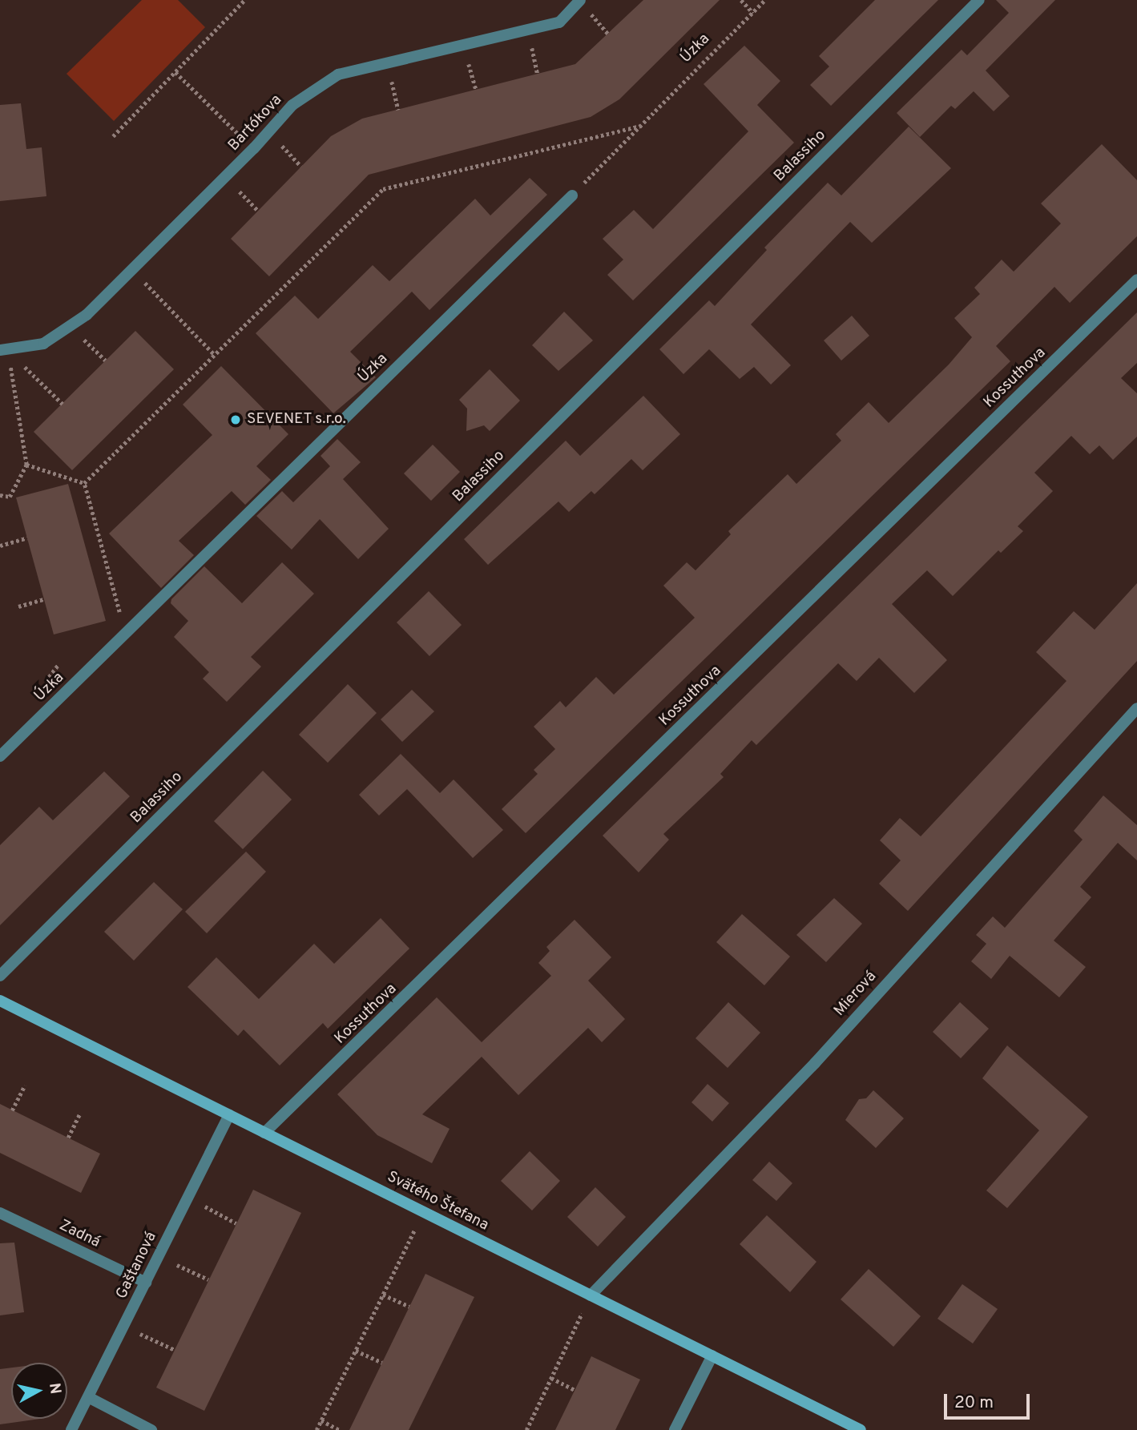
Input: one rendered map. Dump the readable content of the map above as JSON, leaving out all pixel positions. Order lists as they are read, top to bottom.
{
  "streets": {
    "street": [
      "Úzka",
      "Bartókova",
      "Balassiho",
      "Kossuthova",
      "Mierová",
      "Svätého Štefana",
      "Zadná",
      "Gaštanová"
    ]
  },
  "crossings": [
    ["Kossuthova", "Svätého Štefana"],
    ["Mierová", "Svätého Štefana"],
    ["Svätého Štefana", "Gaštanová"],
    ["Zadná", "Gaštanová"]
  ],
  "places": ["SEVENET s.r.o."],
  "scale_bar": "20 m",
  "north": "right"
}
